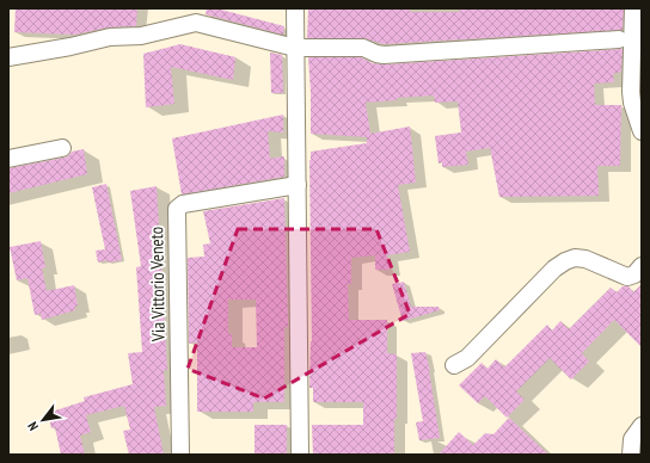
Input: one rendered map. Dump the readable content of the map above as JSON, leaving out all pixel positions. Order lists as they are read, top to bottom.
{
  "streets": {
    "street": ["Via Vittorio Veneto"]
  },
  "north": "bottom left"
}
